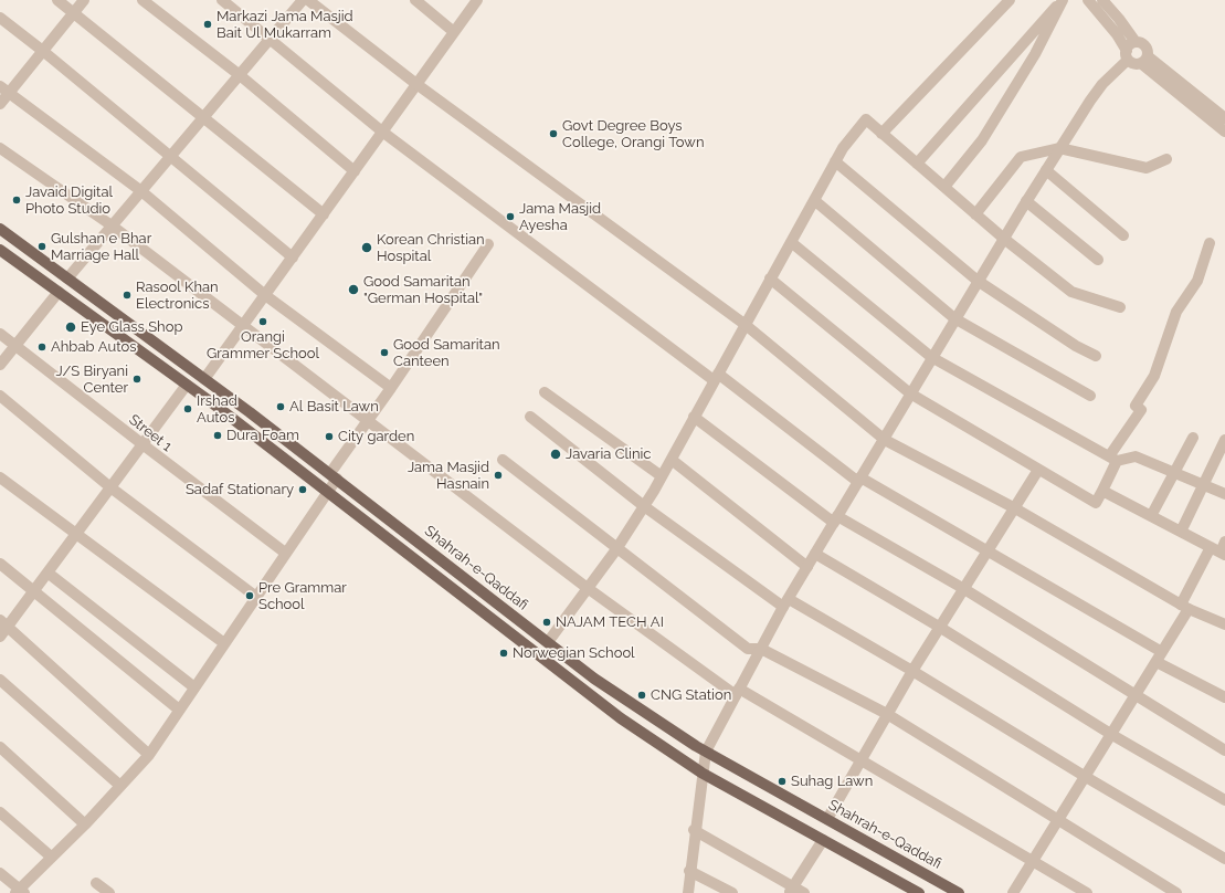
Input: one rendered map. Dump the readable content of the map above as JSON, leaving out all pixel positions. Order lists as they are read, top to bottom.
{
  "streets": {
    "main road": ["Shahrah-e-Qaddafi"],
    "street": ["Street 1"]
  },
  "places": [
    "Markazi Jama Masjid Bait Ul Mukarram",
    "Govt Degree Boys College, Orangi Town",
    "Javaid Digital Photo Studio",
    "Jama Masjid Ayesha",
    "Gulshan e Bhar Marriage Hall",
    "Korean Christian Hospital",
    "Good Samaritan \"German Hospital\"",
    "Rasool Khan Electronics",
    "Orangi Grammer School",
    "Eye Glass Shop",
    "Ahbab Autos",
    "Good Samaritan Canteen",
    "J/S Biryani Center",
    "Al Basit Lawn",
    "Irshad Autos",
    "Dura Foam",
    "City garden",
    "Javaria Clinic",
    "Jama Masjid Hasnain",
    "Sadaf Stationary",
    "Pre Grammar School",
    "NAJAM TECH AI",
    "Norwegian School",
    "CNG Station",
    "Suhag Lawn"
  ]
}
